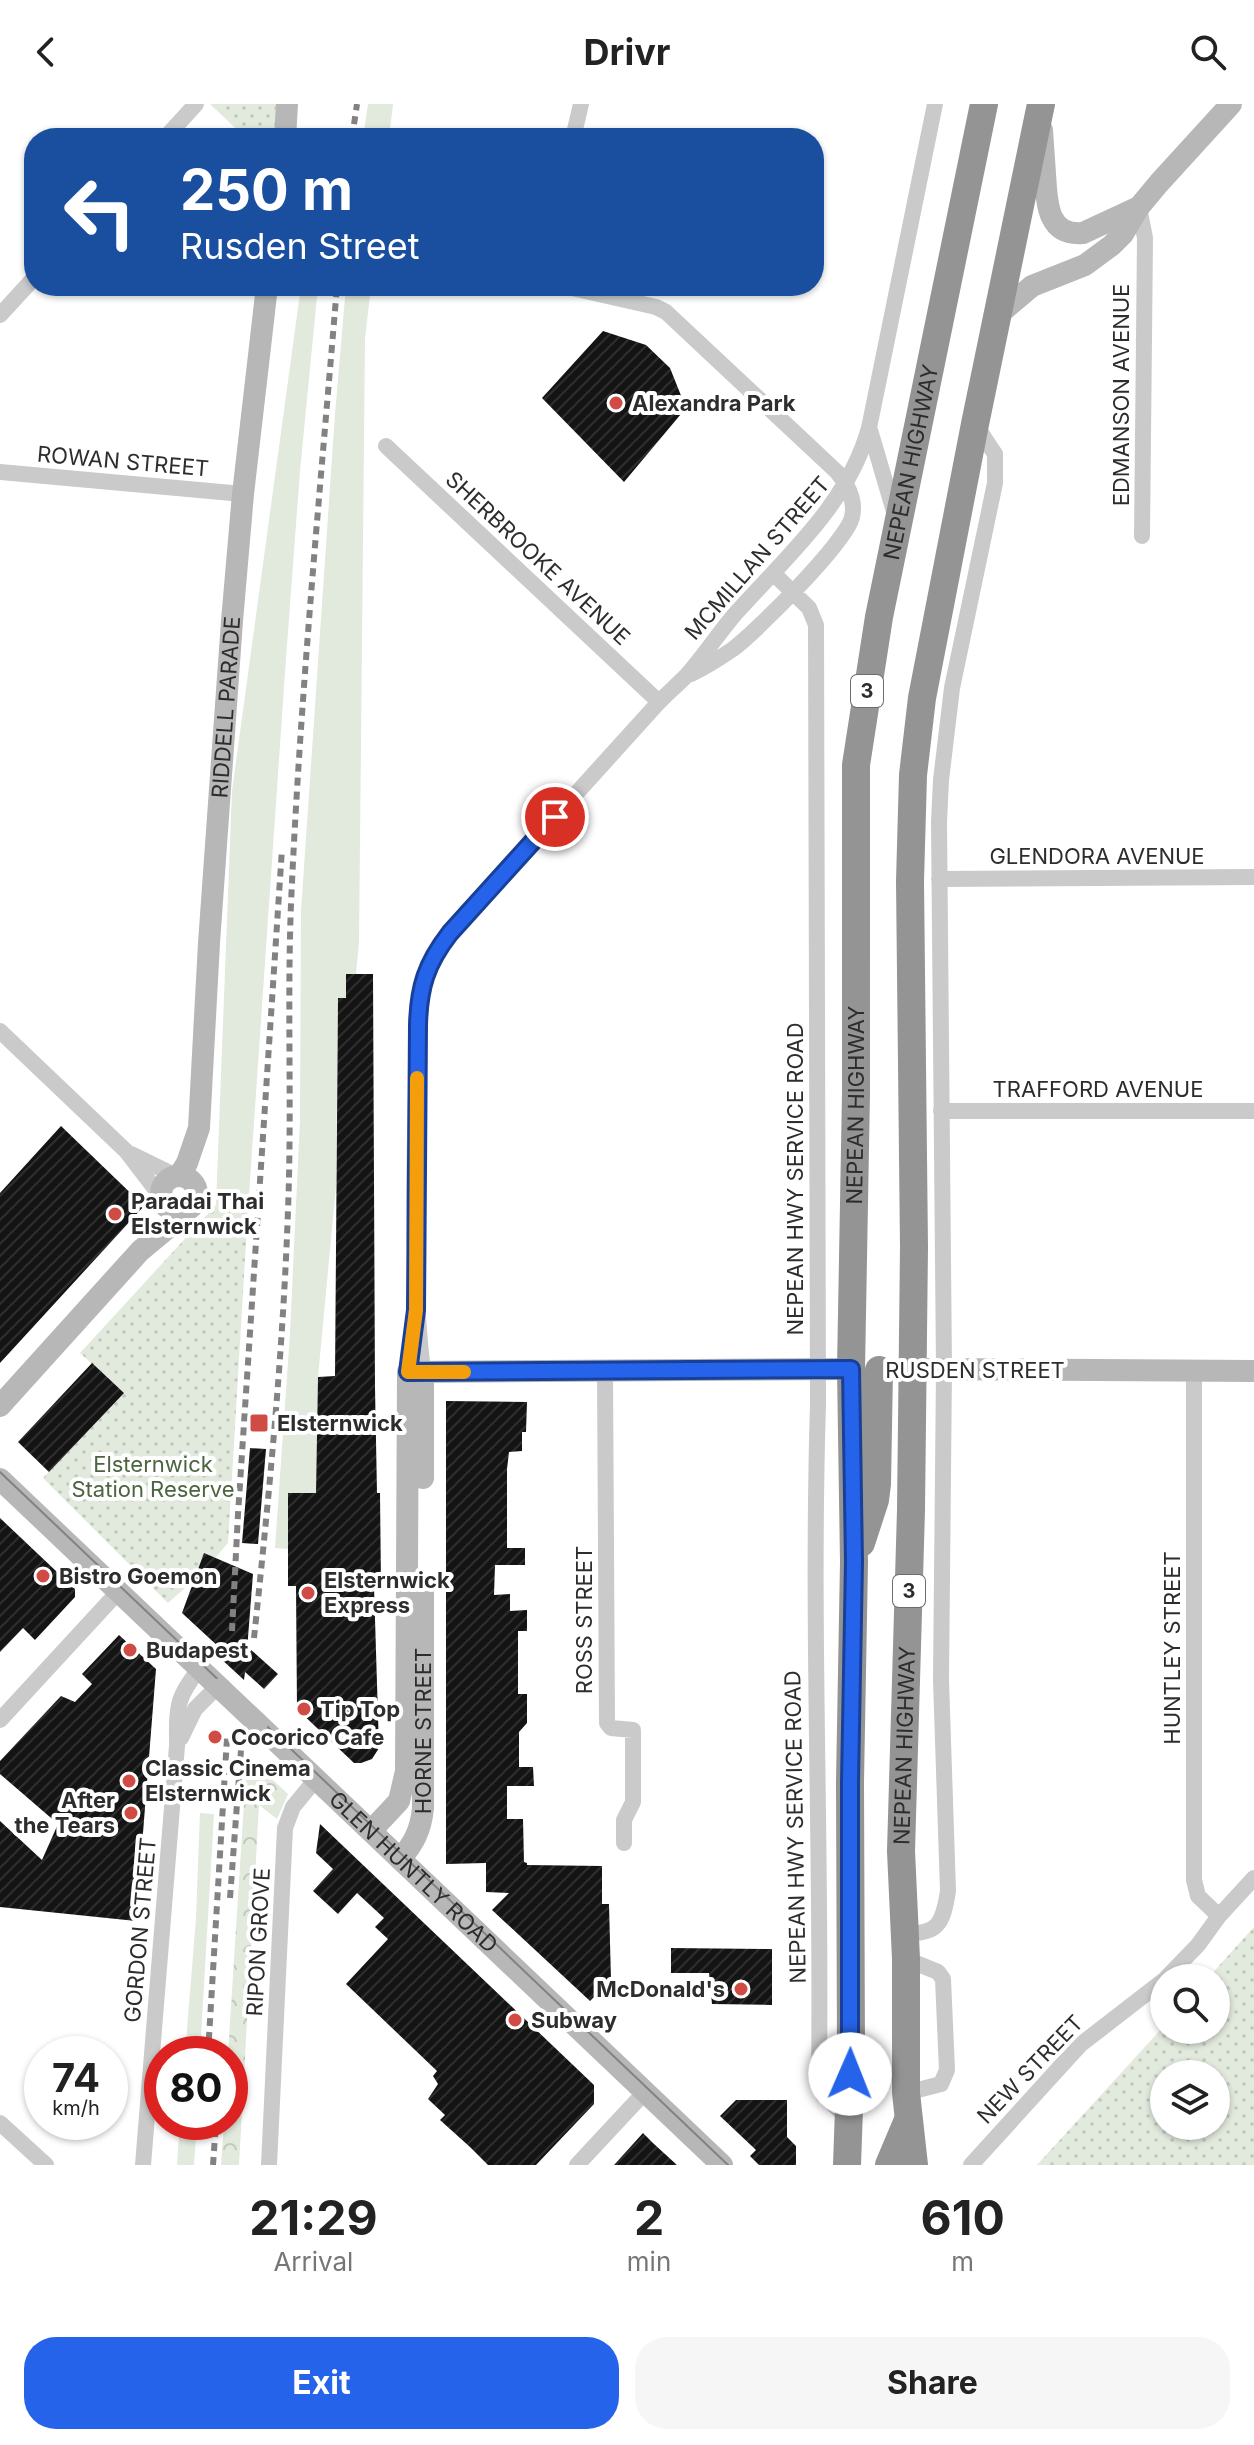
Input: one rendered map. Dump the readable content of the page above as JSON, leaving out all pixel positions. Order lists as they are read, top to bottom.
{
  "streets": {
    "highway": ["NEPEAN HIGHWAY", "3", "RUSDEN STREET"],
    "street": [
      "EDMANSON AVENUE",
      "ROWAN STREET",
      "SHERBROOKE AVENUE",
      "MCMILLAN STREET",
      "RIDDELL PARADE",
      "GLENDORA AVENUE",
      "TRAFFORD AVENUE",
      "NEPEAN HWY SERVICE ROAD",
      "ROSS STREET",
      "HUNTLEY STREET",
      "HORNE STREET",
      "GLEN HUNTLY ROAD",
      "GORDON STREET",
      "RIPON GROVE",
      "NEW STREET"
    ]
  },
  "crossings": [
    ["ROWAN STREET", "RIDDELL PARADE"],
    ["NEPEAN HIGHWAY", "RUSDEN STREET"],
    ["SHERBROOKE AVENUE", "MCMILLAN STREET"],
    ["MCMILLAN STREET", "NEPEAN HWY SERVICE ROAD"],
    ["MCMILLAN STREET", "HORNE STREET"],
    ["NEPEAN HWY SERVICE ROAD", "RUSDEN STREET"],
    ["RUSDEN STREET", "ROSS STREET"],
    ["RUSDEN STREET", "HUNTLEY STREET"],
    ["RUSDEN STREET", "HORNE STREET"],
    ["HUNTLEY STREET", "NEW STREET"],
    ["HORNE STREET", "GLEN HUNTLY ROAD"],
    ["GLEN HUNTLY ROAD", "GORDON STREET"],
    ["GLEN HUNTLY ROAD", "RIPON GROVE"]
  ],
  "parks": ["Elsternwick Station Reserve"],
  "places": {
    "other": [
      "Alexandra Park",
      "Paradai Thai Elsternwick",
      "Bistro Goemon",
      "Elsternwick Express",
      "Budapest",
      "Tip Top",
      "Cocorico Cafe",
      "Classic Cinema Elsternwick",
      "After the Tears",
      "McDonald's",
      "Subway"
    ],
    "transit": ["Elsternwick"]
  },
  "page": {
    "header": "Drivr",
    "turn": ["250 m", "Rusden Street"],
    "speed": "74 km/h",
    "limit": "80",
    "eta": [
      "21:29",
      "Arrival",
      "2",
      "min",
      "610",
      "m"
    ],
    "buttons": ["Exit", "Share"]
  }
}
